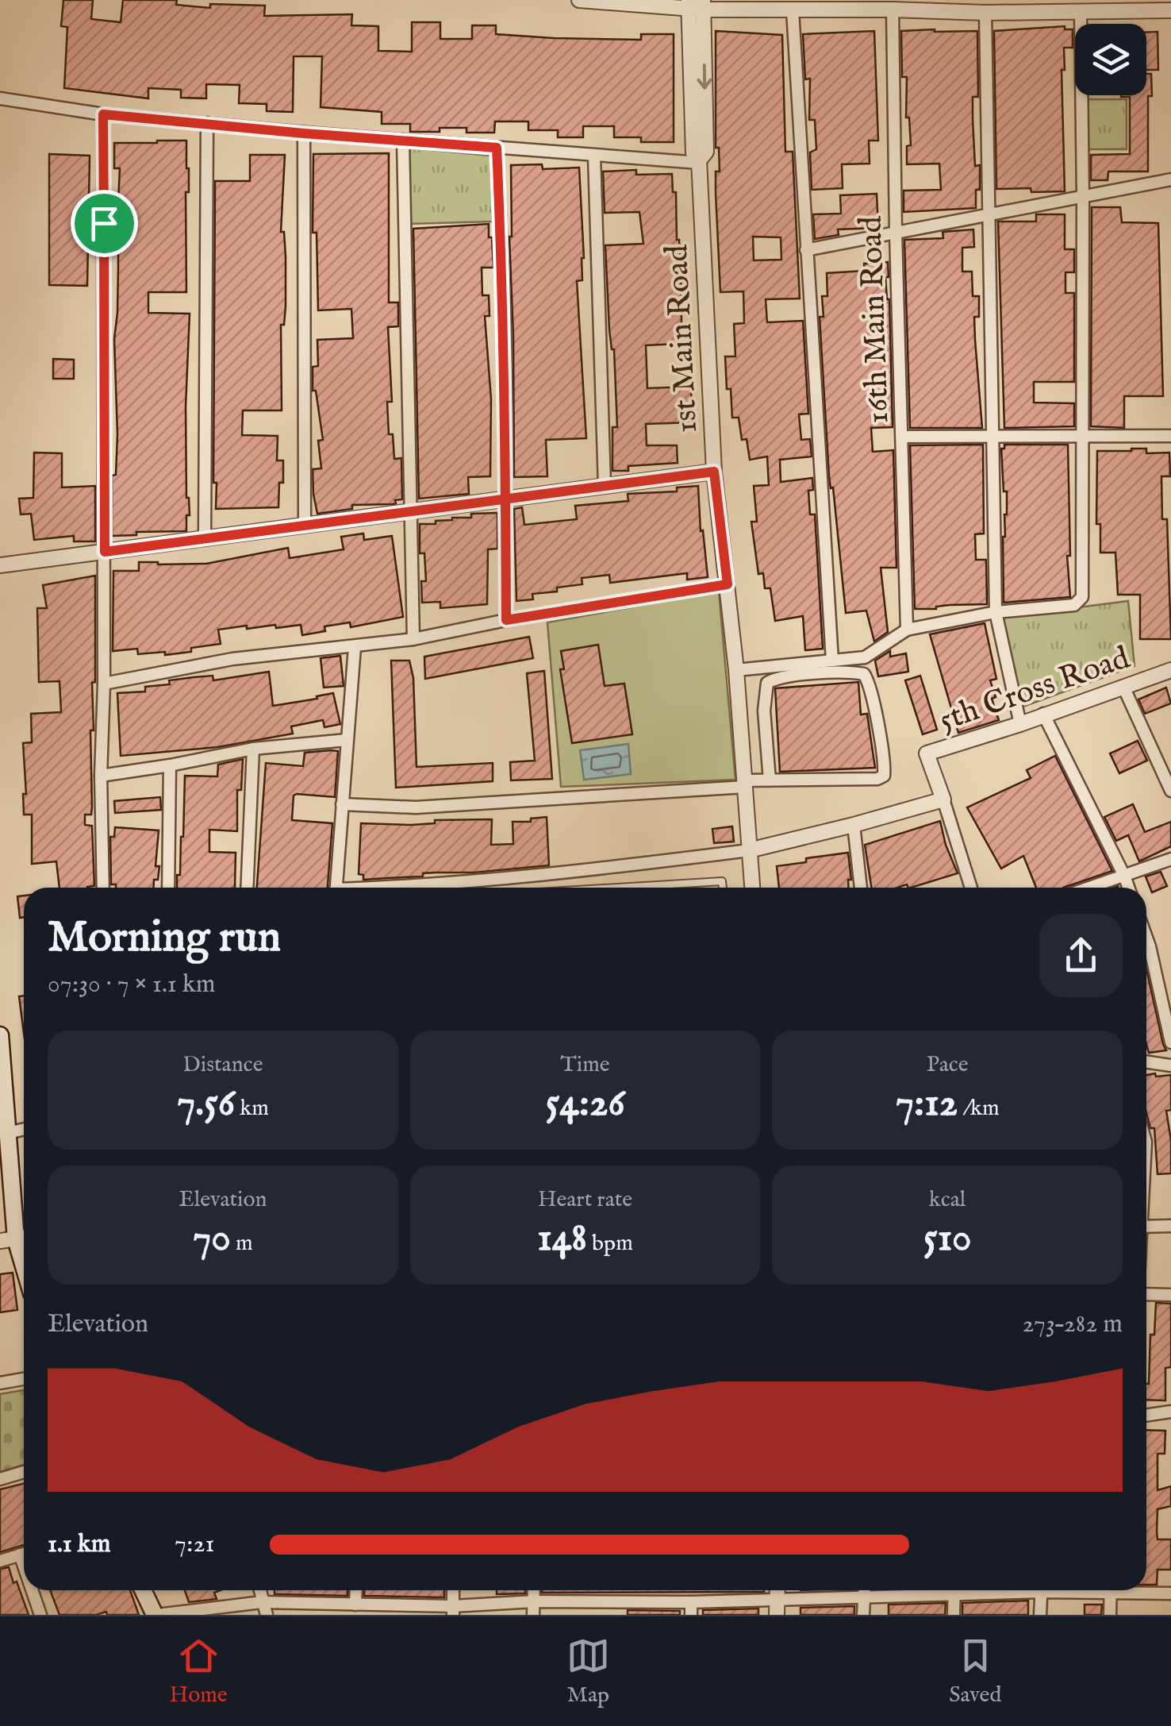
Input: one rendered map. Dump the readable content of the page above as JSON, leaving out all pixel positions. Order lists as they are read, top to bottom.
{
  "streets": {
    "street": ["16th Main Road", "1st Main Road", "5th Cross Road"]
  },
  "page": {
    "heading": ["Morning run", "07:30 · 7 × 1.1 km"],
    "stats": [
      ["Distance", "7.56 km"],
      ["Time", "54:26"],
      ["Pace", "7:12 /km"],
      ["Elevation", "70 m"],
      ["Heart rate", "148 bpm"],
      ["kcal", "510"]
    ],
    "chart": ["Elevation", "273–282 m"],
    "list": [
      {
        "name": "1.1 km",
        "note": "7:21"
      }
    ],
    "tabs": ["Home", "Map", "Saved"]
  }
}
